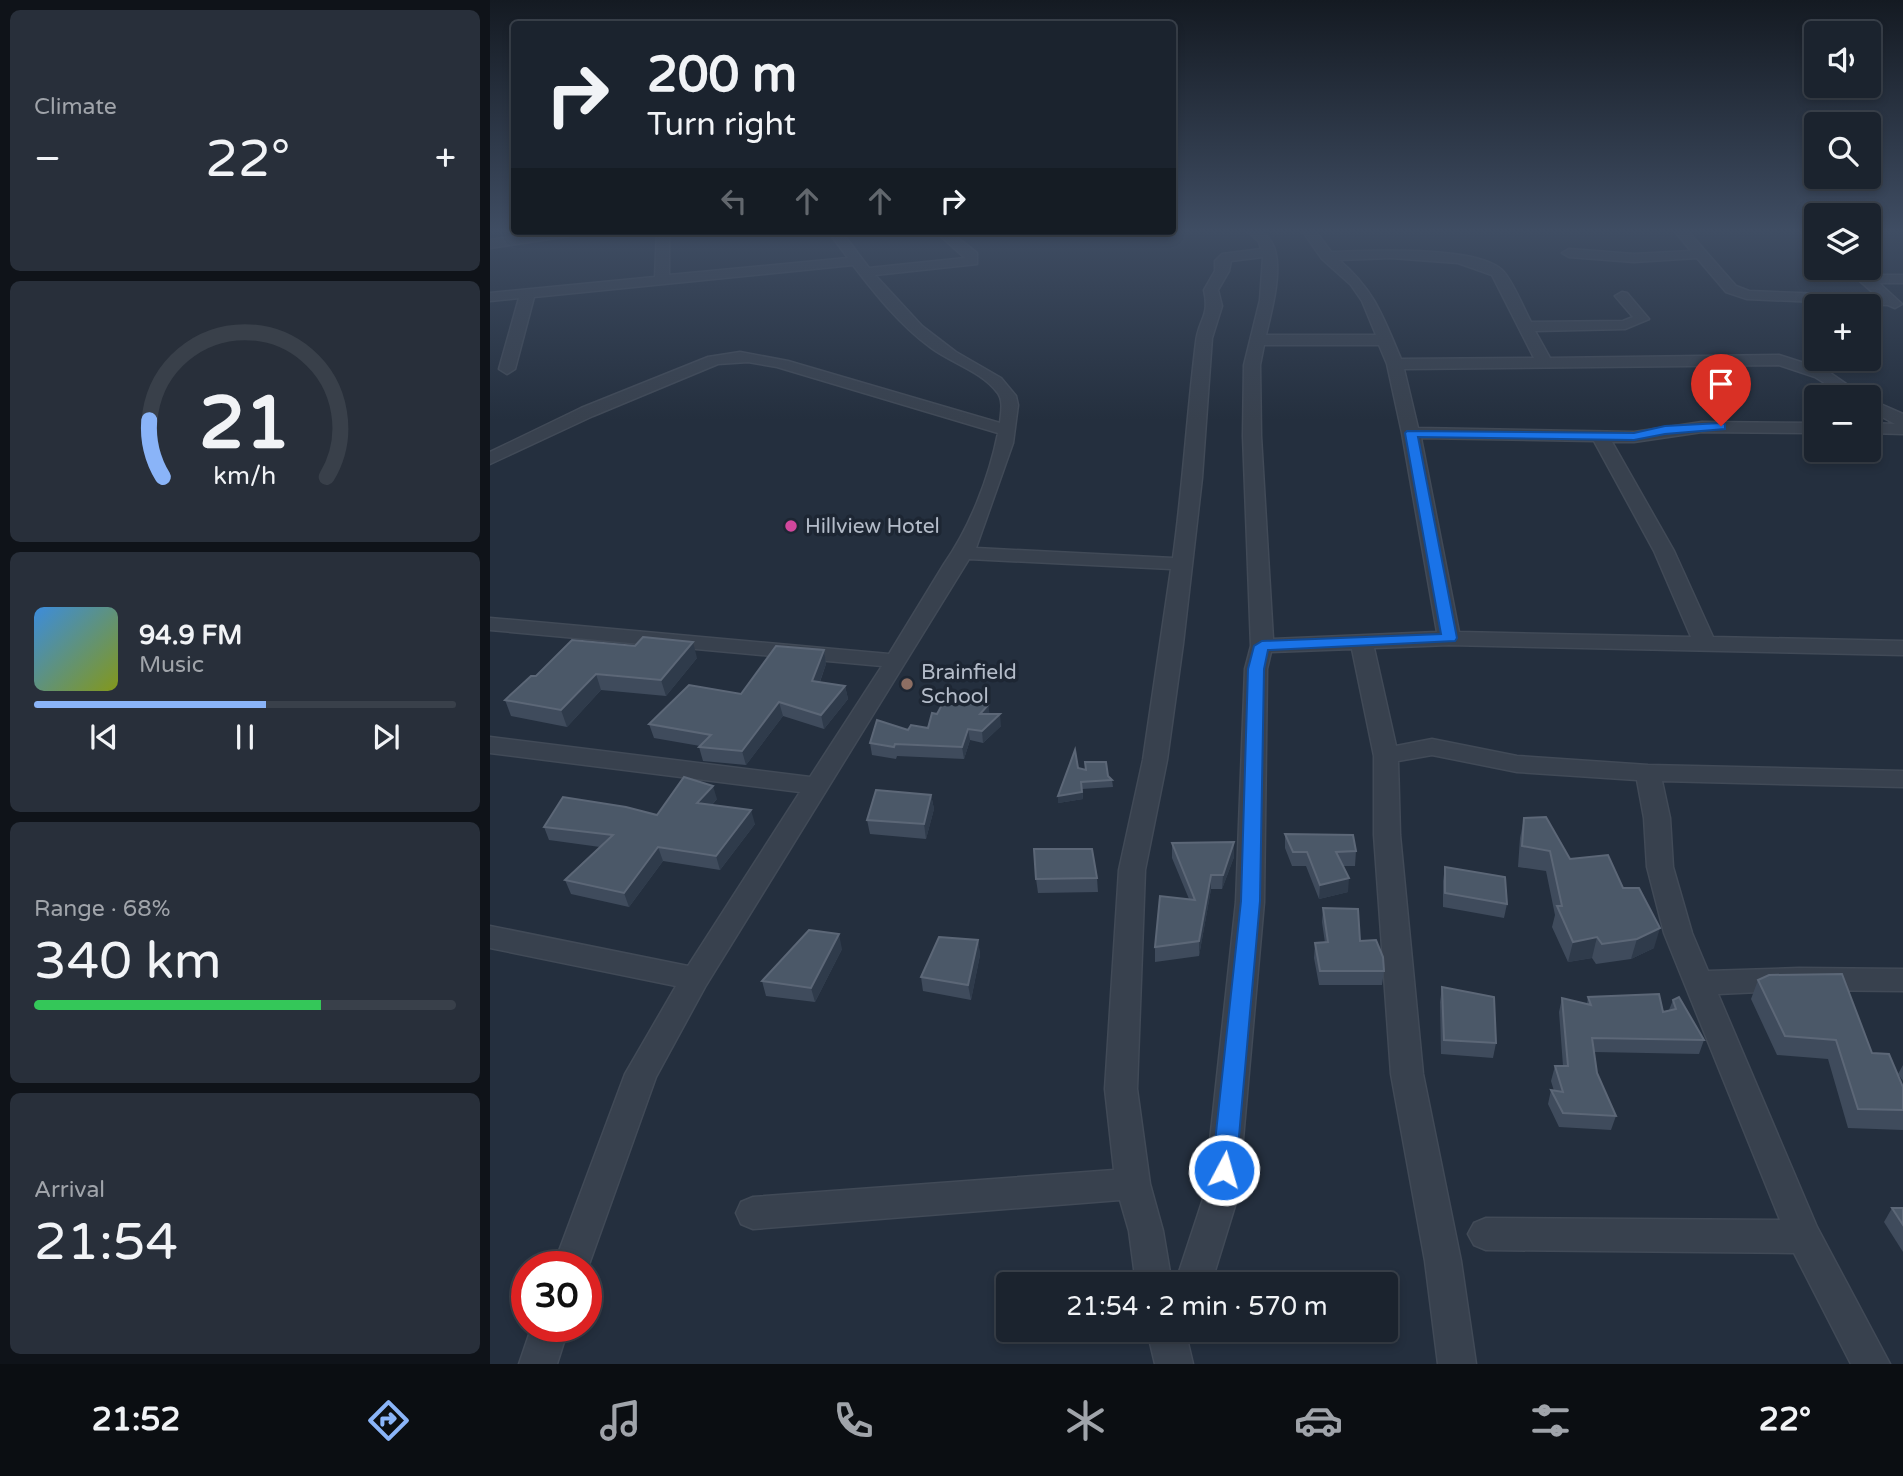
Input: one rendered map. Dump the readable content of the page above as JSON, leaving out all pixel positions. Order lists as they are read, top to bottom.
{
  "places": ["Hillview Hotel", "Brainfield School"],
  "page": {
    "tile": [
      "Climate",
      ["Range · 68%", "340 km"],
      ["Arrival", "21:54"]
    ],
    "map_buttons": ["+", "−"],
    "turn": ["200 m", "Turn right"],
    "heat": ["−", "22°", "+"],
    "song": ["94.9 FM", "Music"],
    "limit": "30",
    "trip": "21:54 · 2 min · 570 m",
    "tabs": ["21:52", "22°"],
    "gauge": ["21", "km/h"]
  }
}
